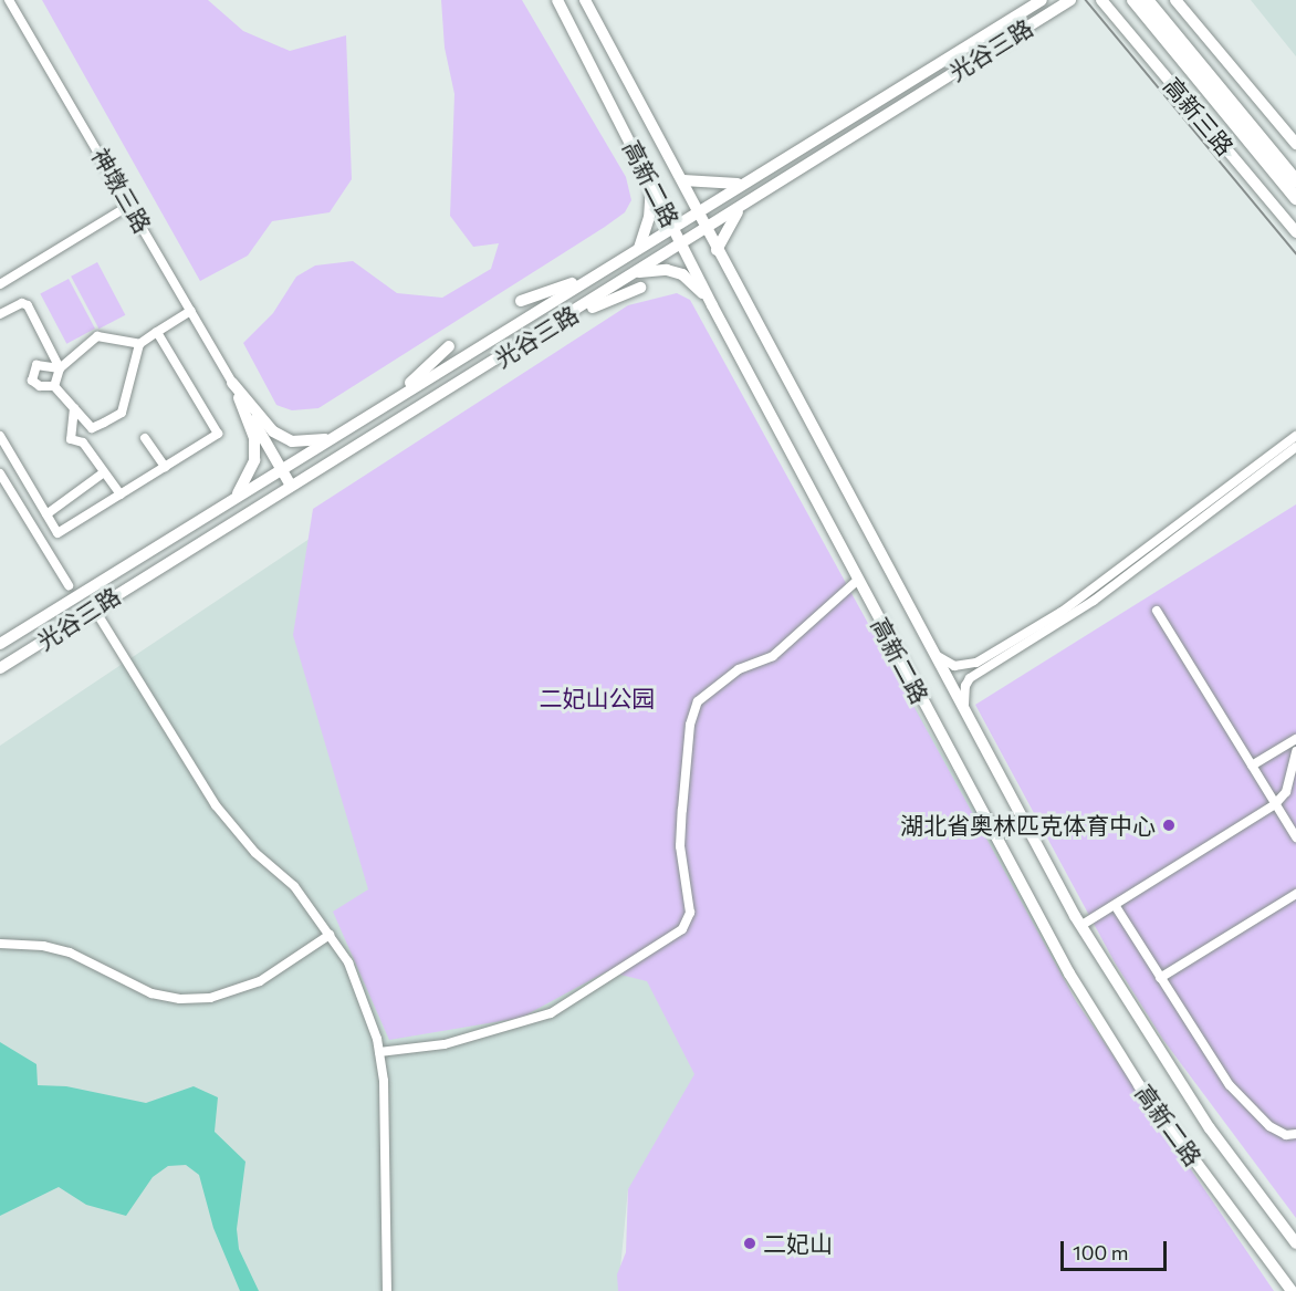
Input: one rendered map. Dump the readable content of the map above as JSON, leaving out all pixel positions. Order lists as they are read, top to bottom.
{
  "streets": {
    "highway": ["高新三路"],
    "main road": ["光谷三路", "高新二路"],
    "street": ["神墩三路"]
  },
  "crossings": [
    ["光谷三路", "高新二路"]
  ],
  "parks": ["二妃山公园"],
  "places": ["湖北省奥林匹克体育中心", "二妃山"],
  "scale_bar": "100 m"
}
